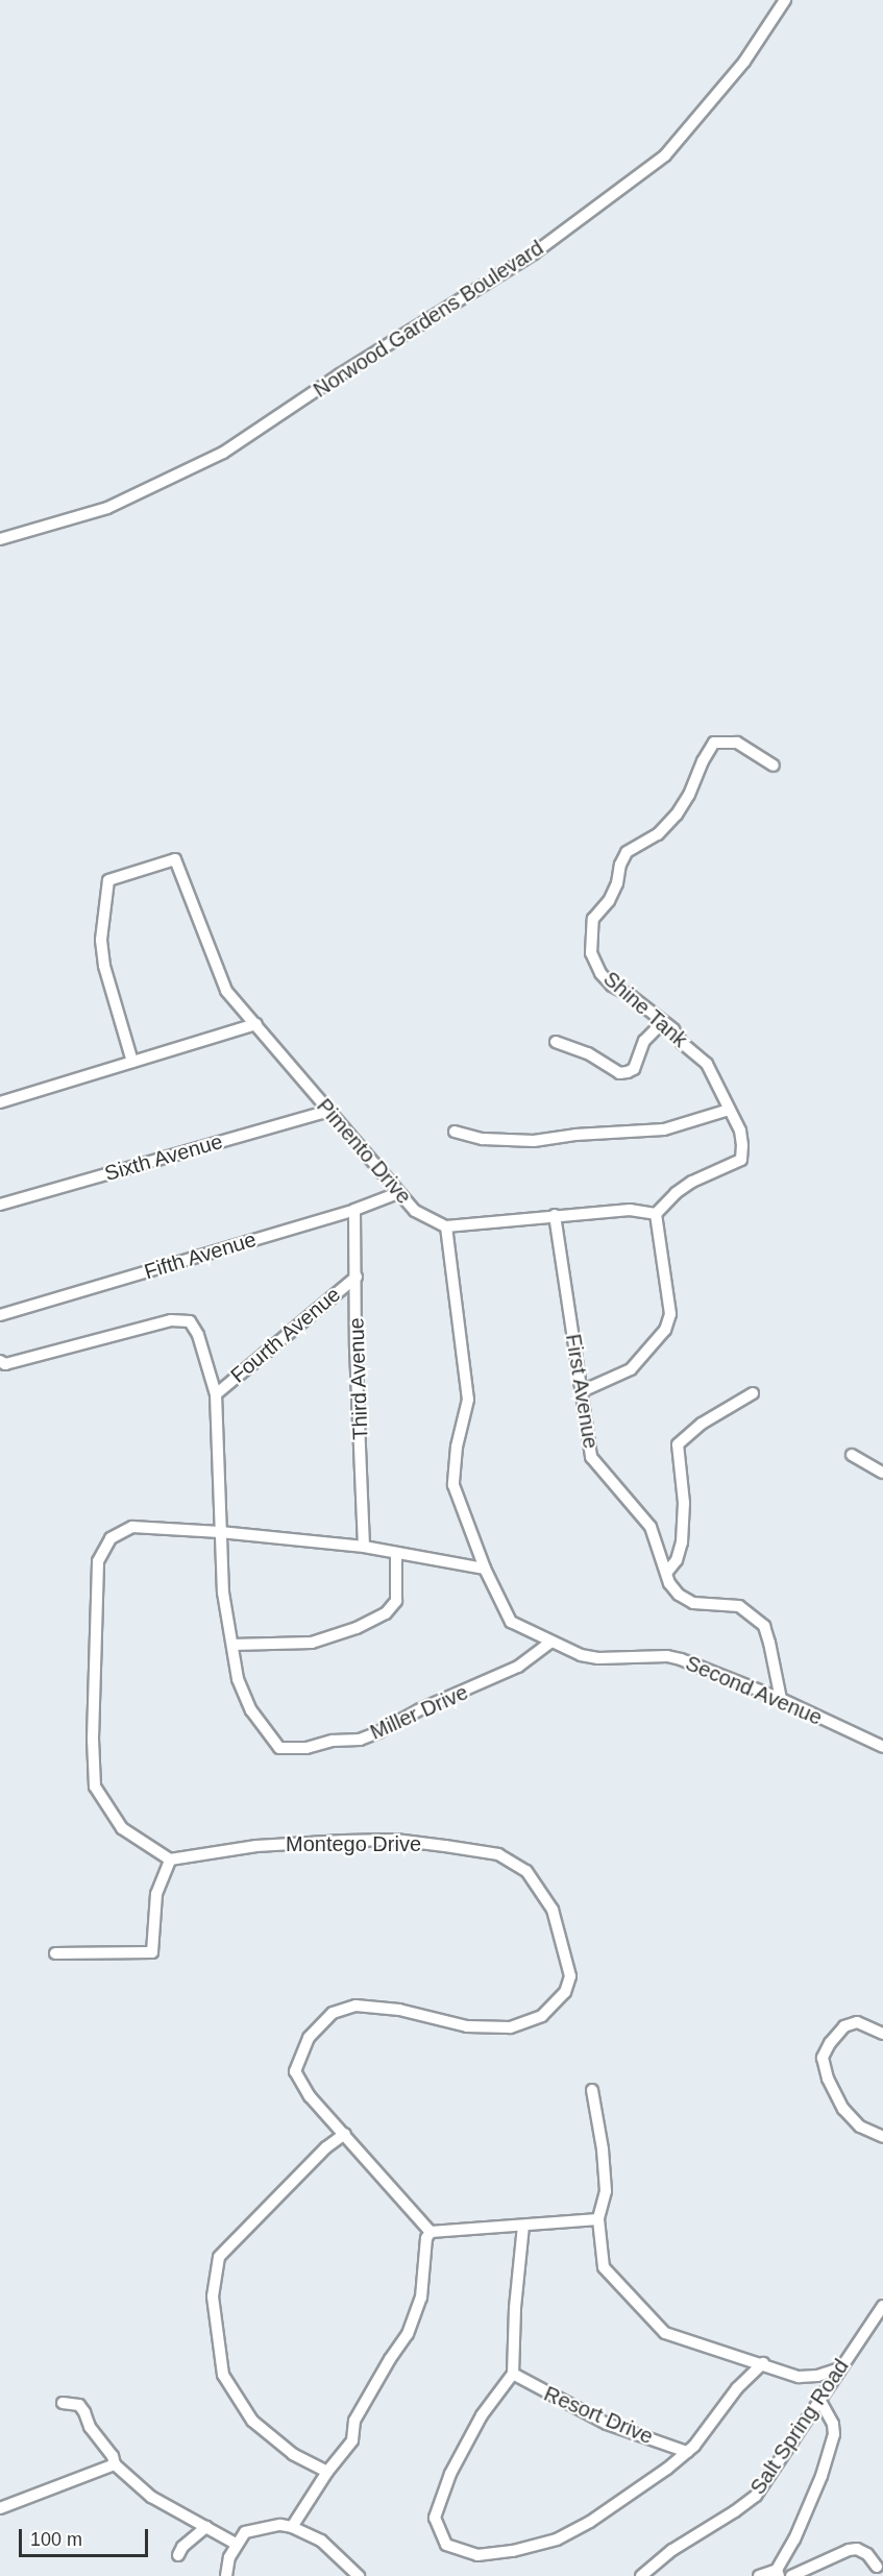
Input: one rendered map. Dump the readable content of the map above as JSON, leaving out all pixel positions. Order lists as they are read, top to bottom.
{
  "streets": {
    "street": [
      "Norwood Gardens Boulevard",
      "Shine Tank",
      "Pimento Drive",
      "Sixth Avenue",
      "Fifth Avenue",
      "Fourth Avenue",
      "Third Avenue",
      "First Avenue",
      "Second Avenue",
      "Miller Drive",
      "Montego Drive",
      "Resort Drive",
      "Salt Spring Road"
    ]
  },
  "crossings": [
    ["Pimento Drive", "Sixth Avenue"],
    ["Pimento Drive", "Fifth Avenue"],
    ["Pimento Drive", "Second Avenue"],
    ["Fifth Avenue", "Third Avenue"],
    ["Fourth Avenue", "Third Avenue"],
    ["First Avenue", "Second Avenue"],
    ["Second Avenue", "Miller Drive"]
  ],
  "scale_bar": "100 m"
}
